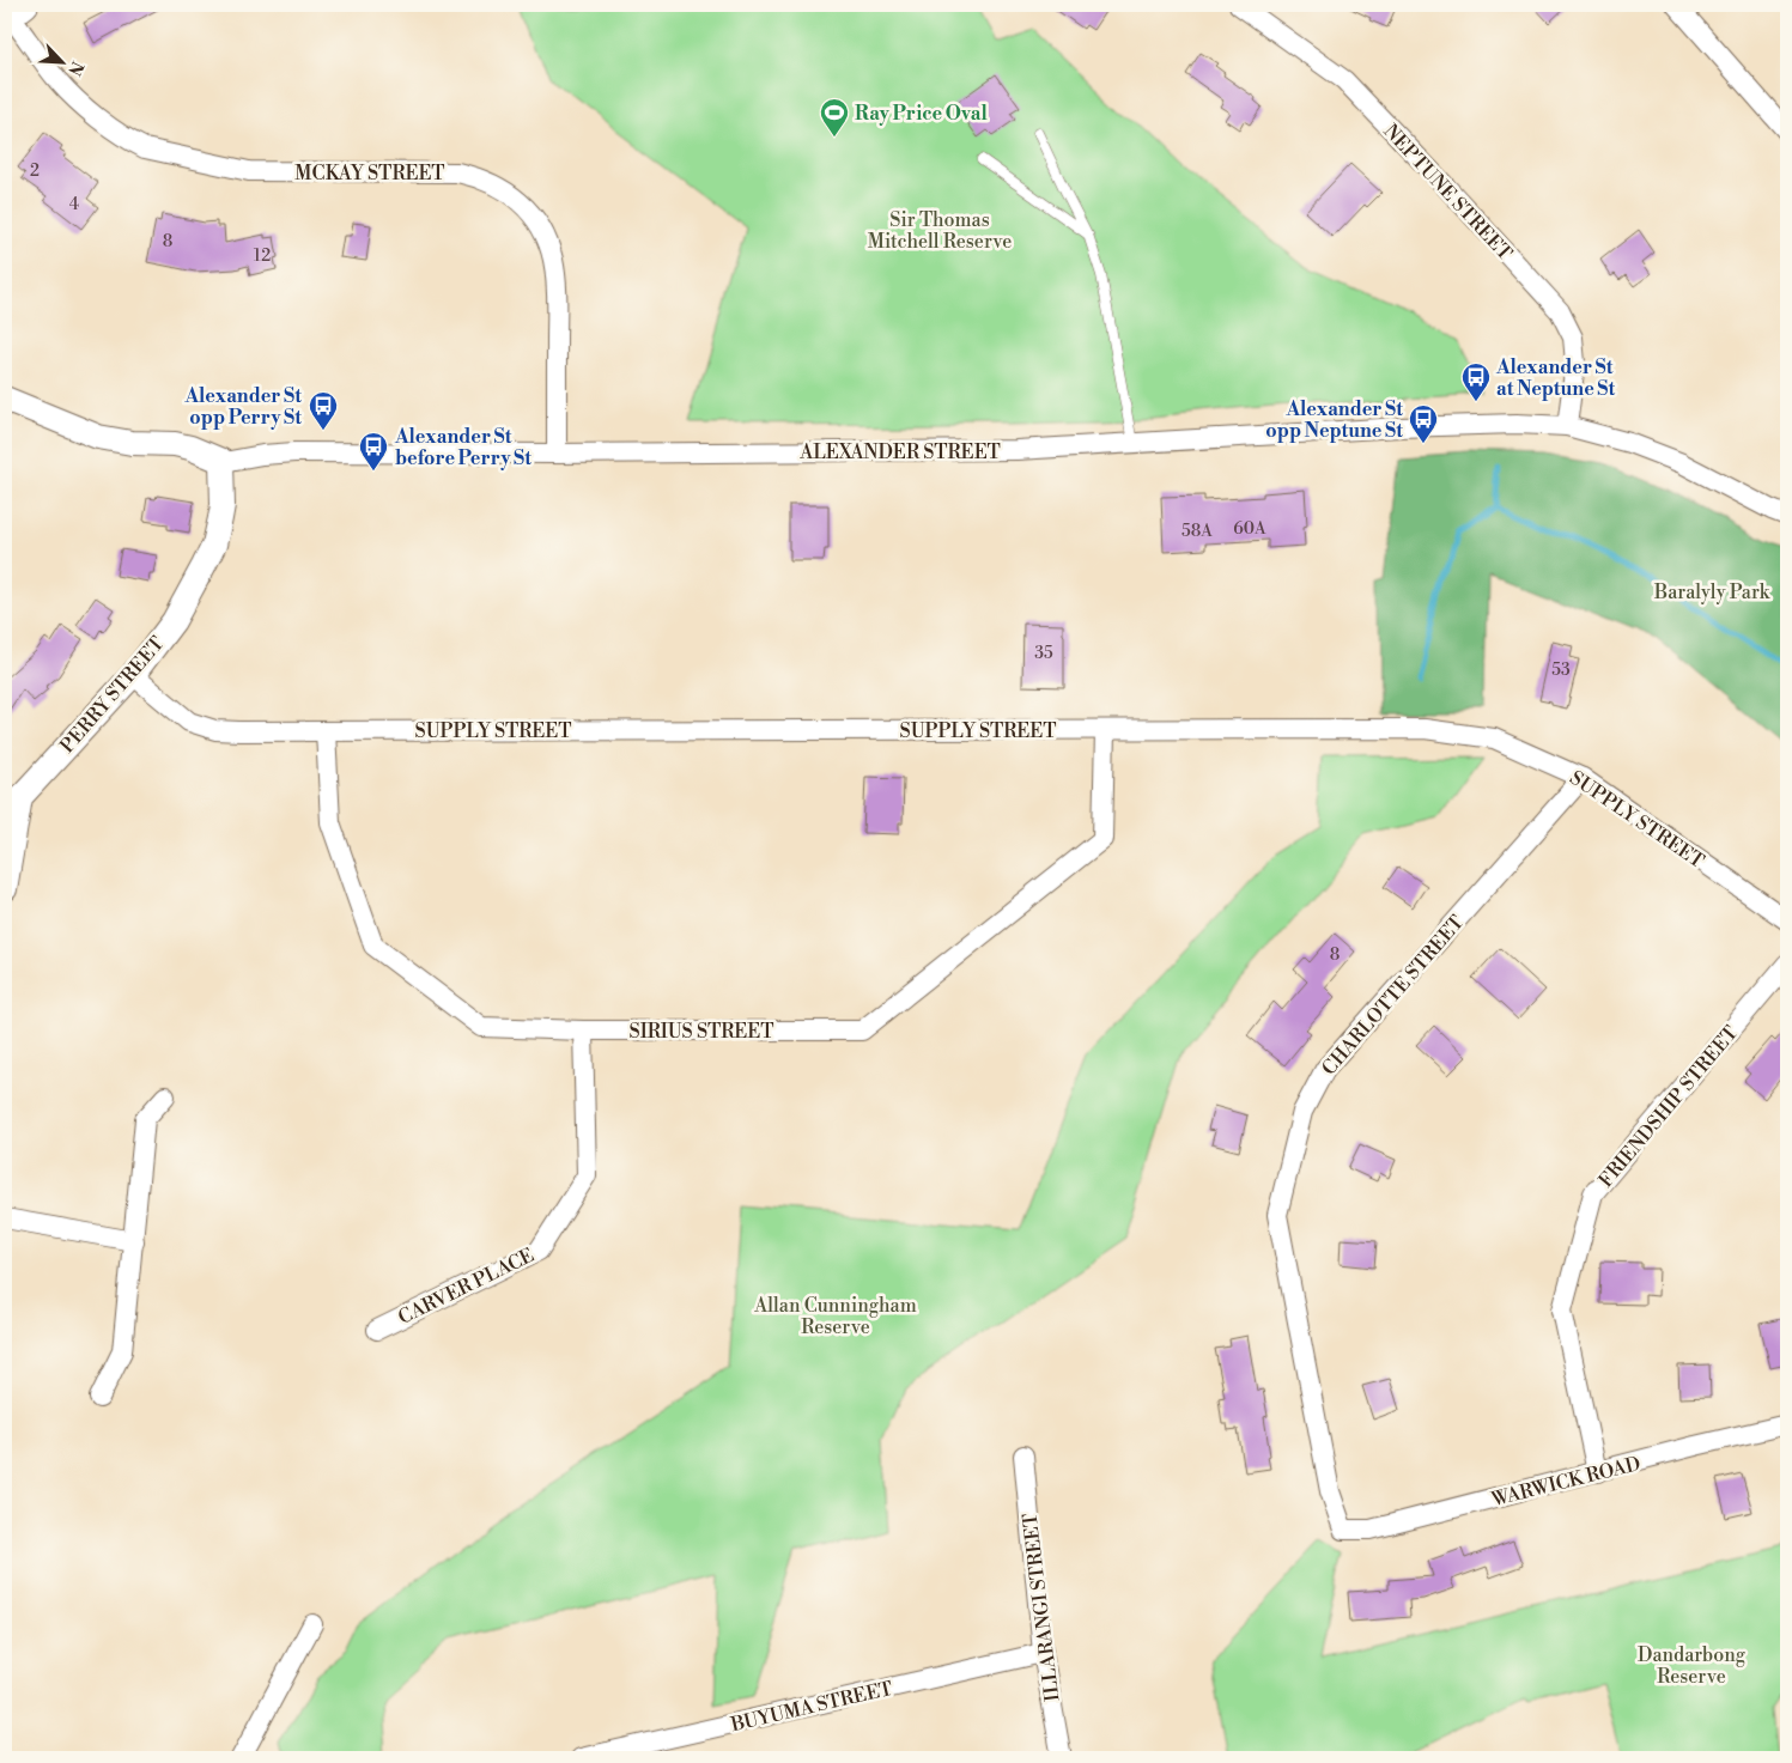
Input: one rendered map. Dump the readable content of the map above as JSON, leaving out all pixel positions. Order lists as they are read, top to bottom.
{
  "streets": {
    "street": [
      "MCKAY STREET",
      "NEPTUNE STREET",
      "ALEXANDER STREET",
      "PERRY STREET",
      "SUPPLY STREET",
      "CHARLOTTE STREET",
      "SIRIUS STREET",
      "FRIENDSHIP STREET",
      "CARVER PLACE",
      "WARWICK ROAD",
      "ILLARANGI STREET",
      "BUYUMA STREET"
    ]
  },
  "crossings": [
    ["MCKAY STREET", "ALEXANDER STREET"],
    ["NEPTUNE STREET", "ALEXANDER STREET"],
    ["ALEXANDER STREET", "PERRY STREET"],
    ["PERRY STREET", "SUPPLY STREET"],
    ["SUPPLY STREET", "CHARLOTTE STREET"],
    ["SUPPLY STREET", "SIRIUS STREET"],
    ["CHARLOTTE STREET", "WARWICK ROAD"],
    ["SIRIUS STREET", "CARVER PLACE"],
    ["FRIENDSHIP STREET", "WARWICK ROAD"],
    ["ILLARANGI STREET", "BUYUMA STREET"]
  ],
  "parks": [
    "Sir Thomas Mitchell Reserve",
    "Baralyly Park",
    "Allan Cunningham Reserve",
    "Dandarbong Reserve"
  ],
  "places": {
    "sports": ["Ray Price Oval"],
    "bus stop": [
      "Alexander St at Neptune St",
      "Alexander St opp Perry St",
      "Alexander St opp Neptune St",
      "Alexander St before Perry St"
    ]
  },
  "house_numbers": [
    "2",
    "4",
    "8",
    "12",
    "60A",
    "58A",
    "35",
    "53",
    "8"
  ],
  "north": "bottom right"
}
